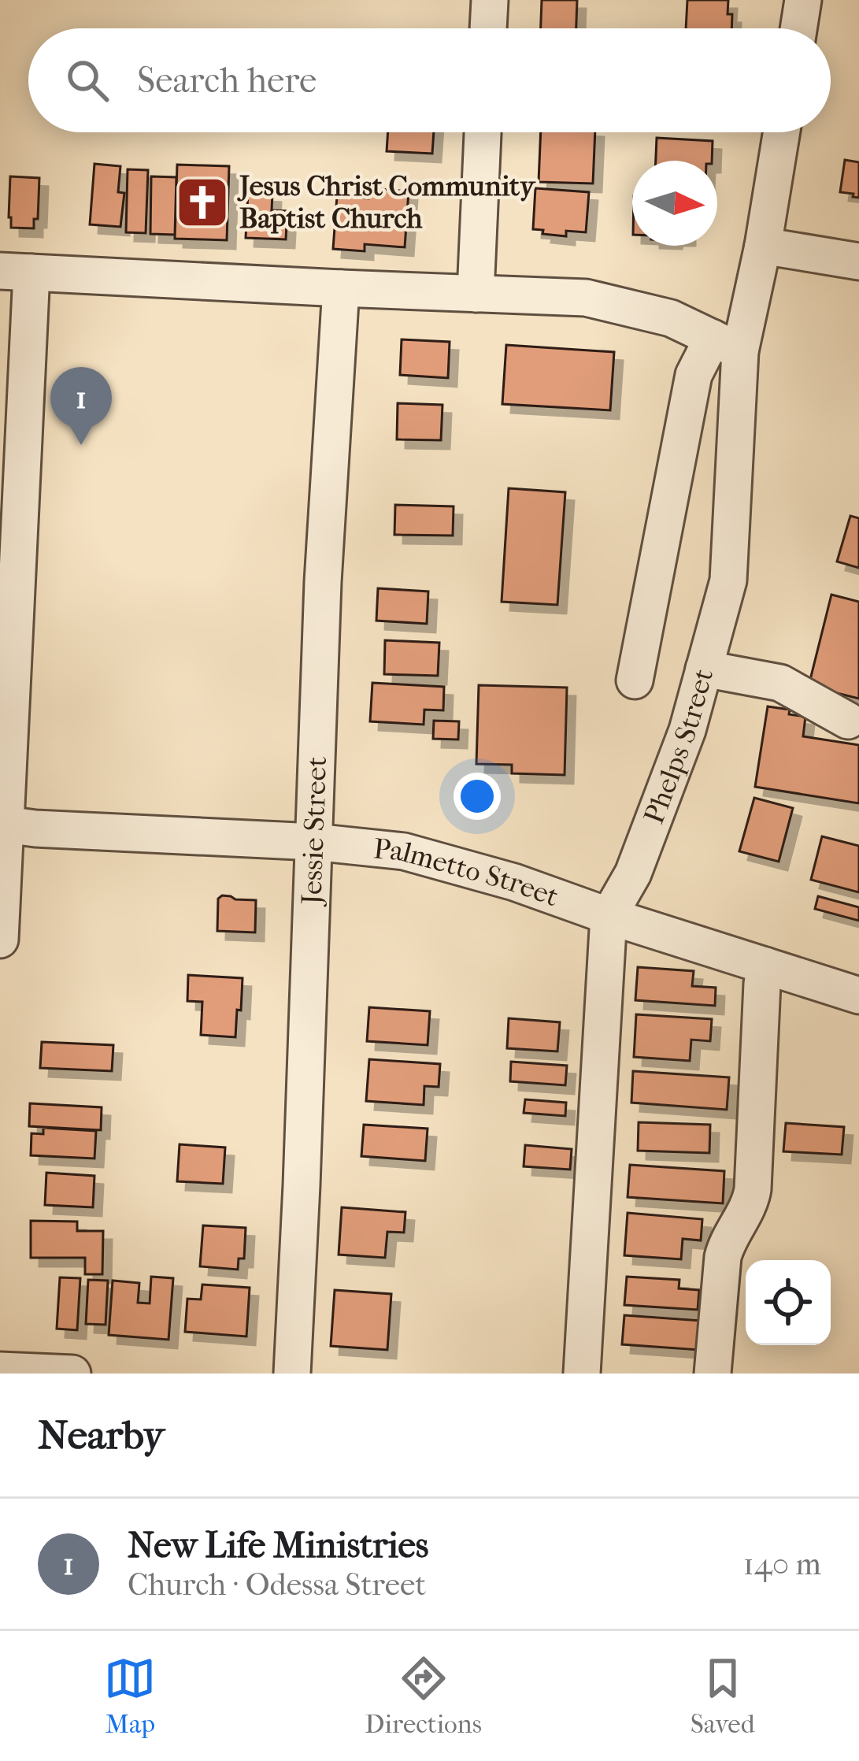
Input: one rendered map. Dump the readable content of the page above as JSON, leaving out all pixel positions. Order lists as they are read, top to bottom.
{
  "streets": {
    "street": ["Phelps Street", "Jessie Street", "Palmetto Street"]
  },
  "crossings": [
    ["Phelps Street", "Palmetto Street"],
    ["Jessie Street", "Palmetto Street"]
  ],
  "places": {
    "church": ["Jesus Christ Community Baptist Church"]
  },
  "north": "right",
  "page": {
    "search": "Search here",
    "pins": "1",
    "heading": "Nearby",
    "list": [
      {
        "mark": "1",
        "name": "New Life Ministries",
        "note": "Church · Odessa Street",
        "value": "140 m"
      }
    ],
    "nav": ["Map", "Directions", "Saved"]
  }
}
